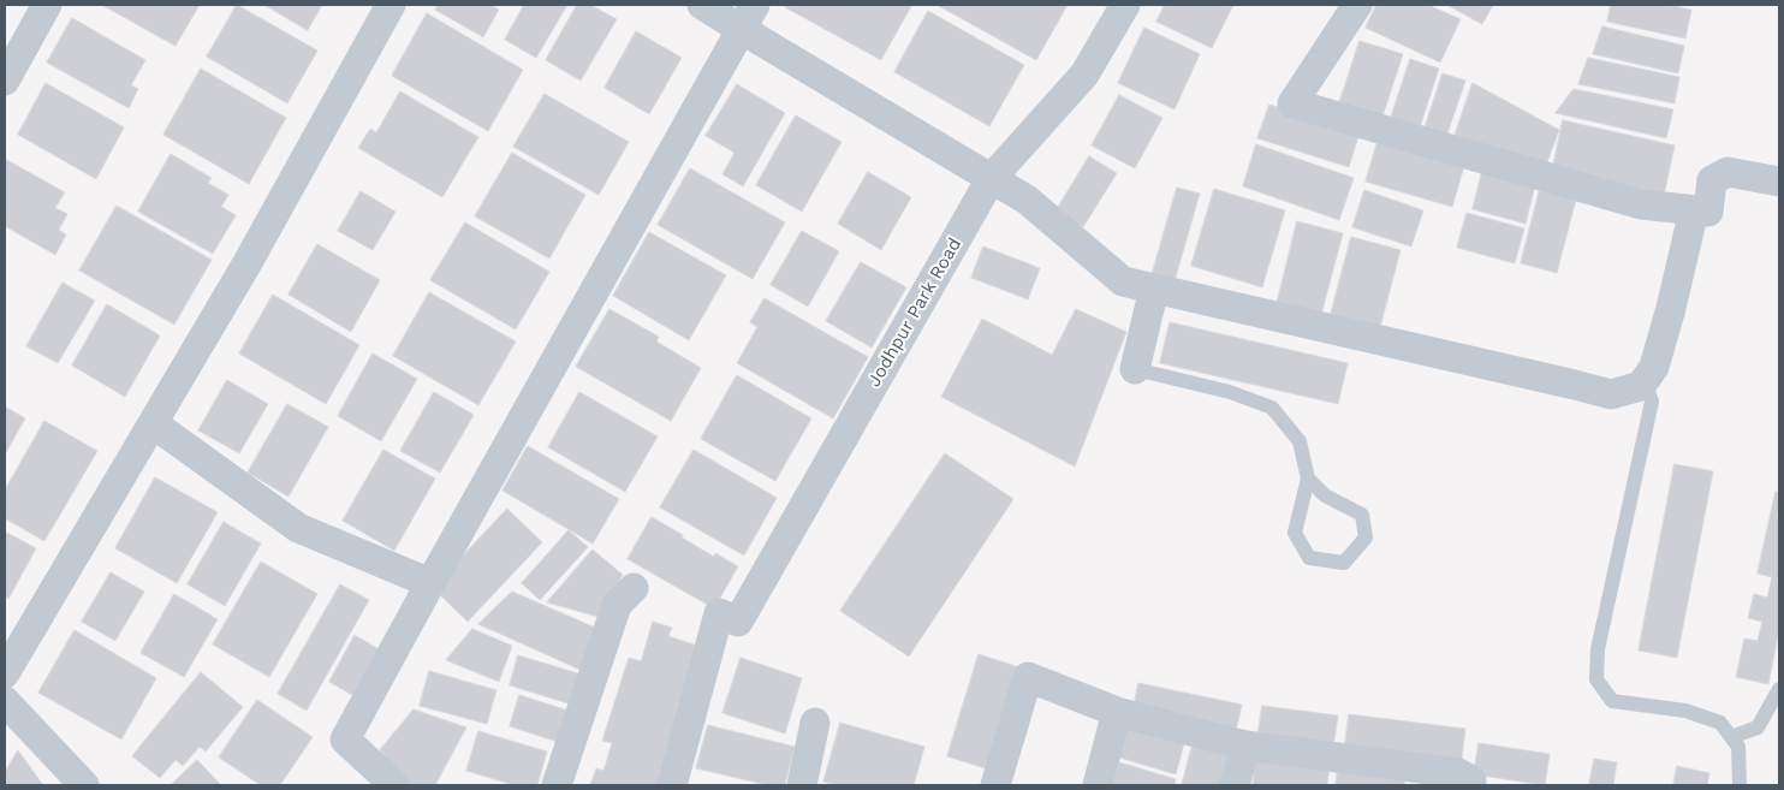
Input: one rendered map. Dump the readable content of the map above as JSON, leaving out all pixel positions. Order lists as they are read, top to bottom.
{
  "streets": {
    "street": ["Jodhpur Park Road"]
  }
}
